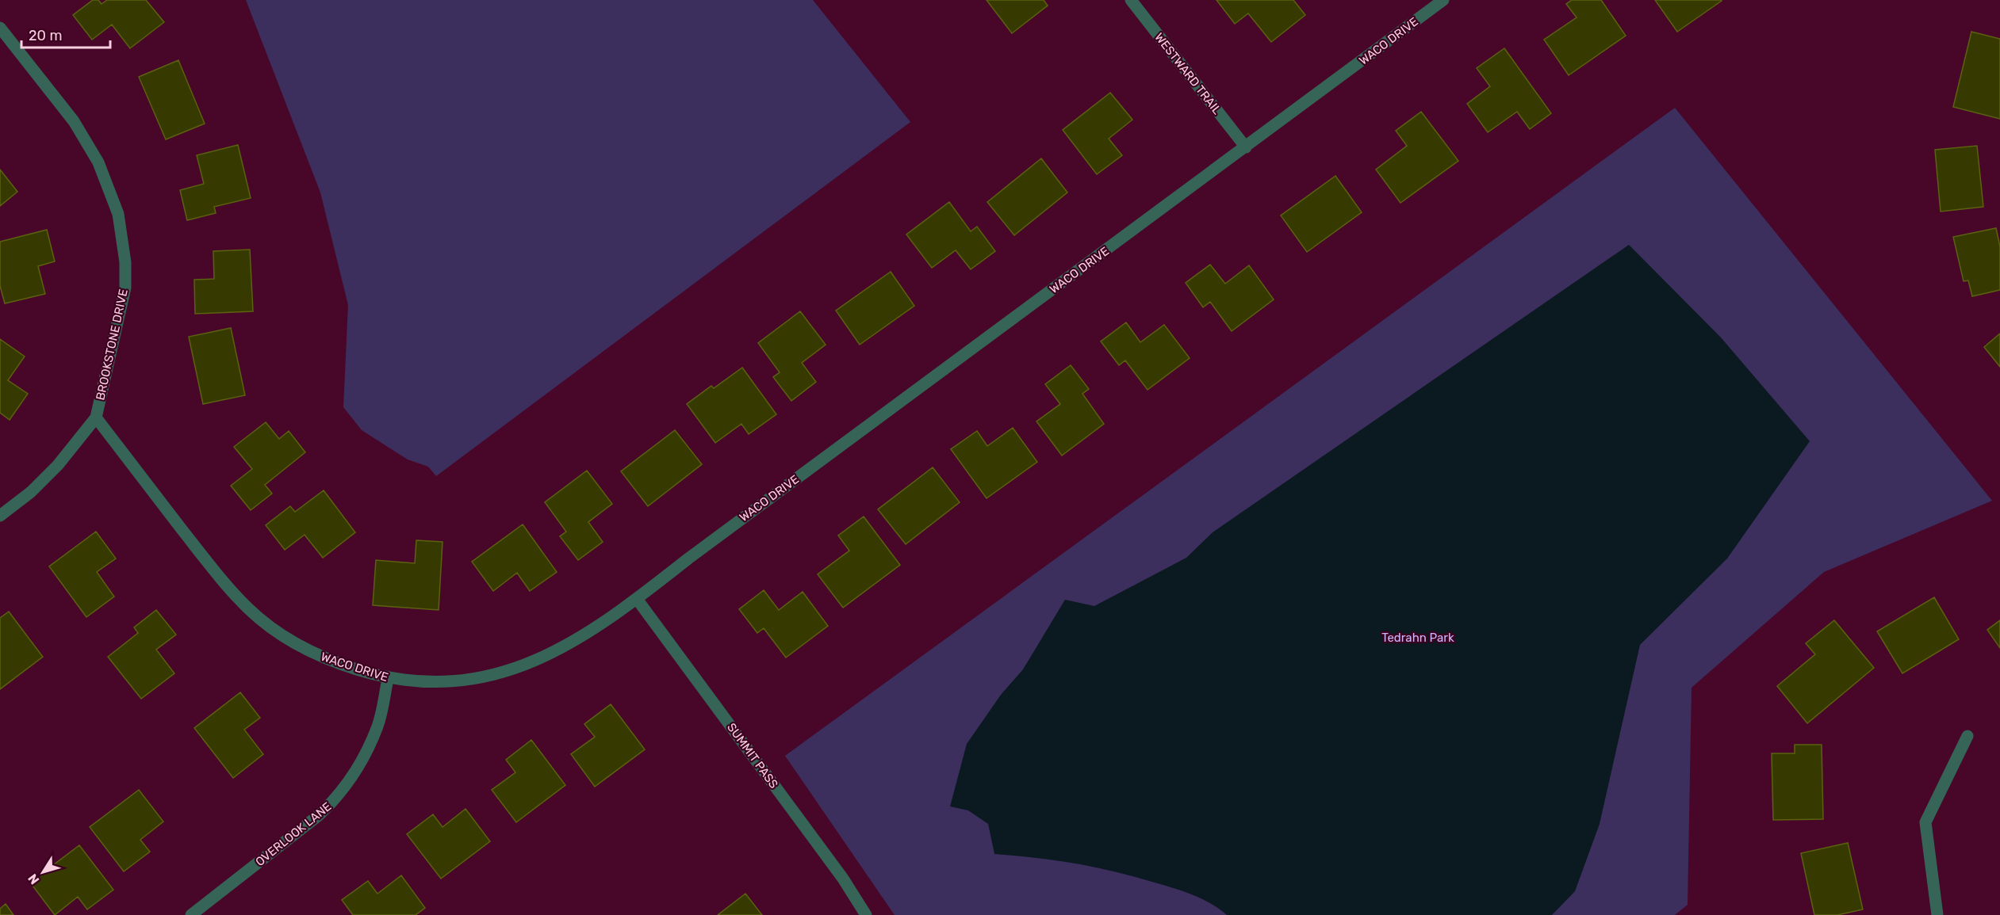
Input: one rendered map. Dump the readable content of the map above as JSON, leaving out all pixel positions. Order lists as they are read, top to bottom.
{
  "streets": {
    "street": [
      "WACO DRIVE",
      "WESTWARD TRAIL",
      "BROOKSTONE DRIVE",
      "SUMMIT PASS",
      "OVERLOOK LANE"
    ]
  },
  "crossings": [
    ["WACO DRIVE", "WESTWARD TRAIL"],
    ["WACO DRIVE", "BROOKSTONE DRIVE"],
    ["WACO DRIVE", "SUMMIT PASS"],
    ["WACO DRIVE", "OVERLOOK LANE"]
  ],
  "parks": ["Tedrahn Park"],
  "scale_bar": "20 m",
  "north": "bottom left"
}
